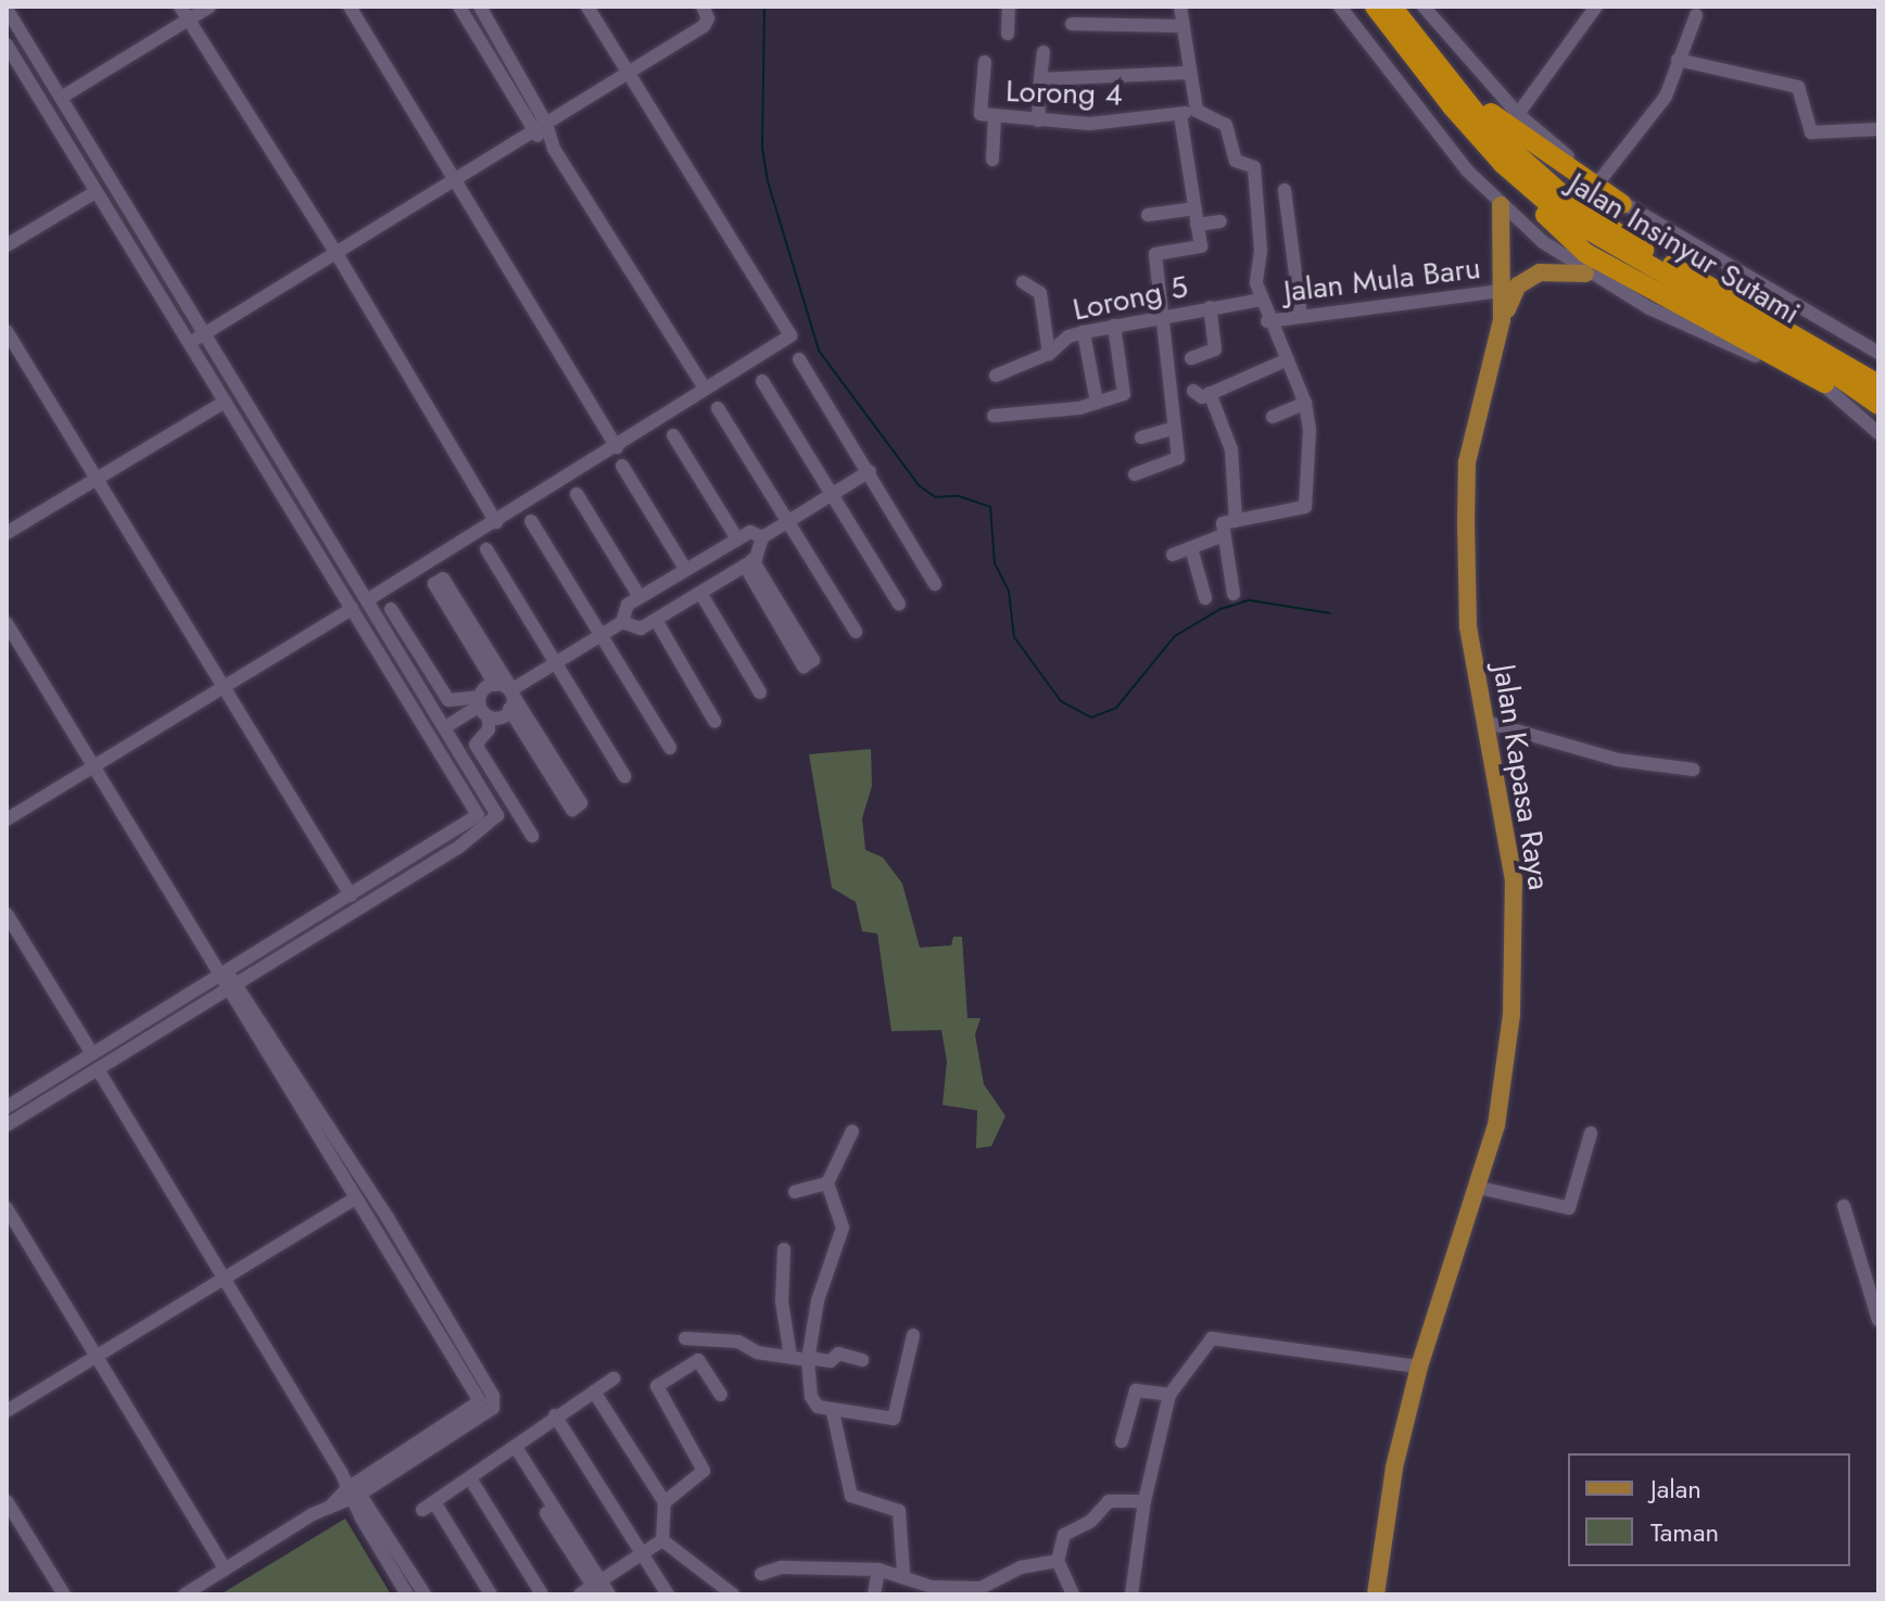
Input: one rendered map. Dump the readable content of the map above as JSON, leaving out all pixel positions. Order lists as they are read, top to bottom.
{
  "streets": {
    "highway": ["Jalan Insinyur Sutami"],
    "main road": ["Jalan Kapasa Raya"],
    "street": ["Lorong 4", "Jalan Mula Baru", "Lorong 5"]
  },
  "crossings": [
    ["Jalan Mula Baru", "Jalan Kapasa Raya"]
  ],
  "legend": ["Jalan", "Taman"]
}
